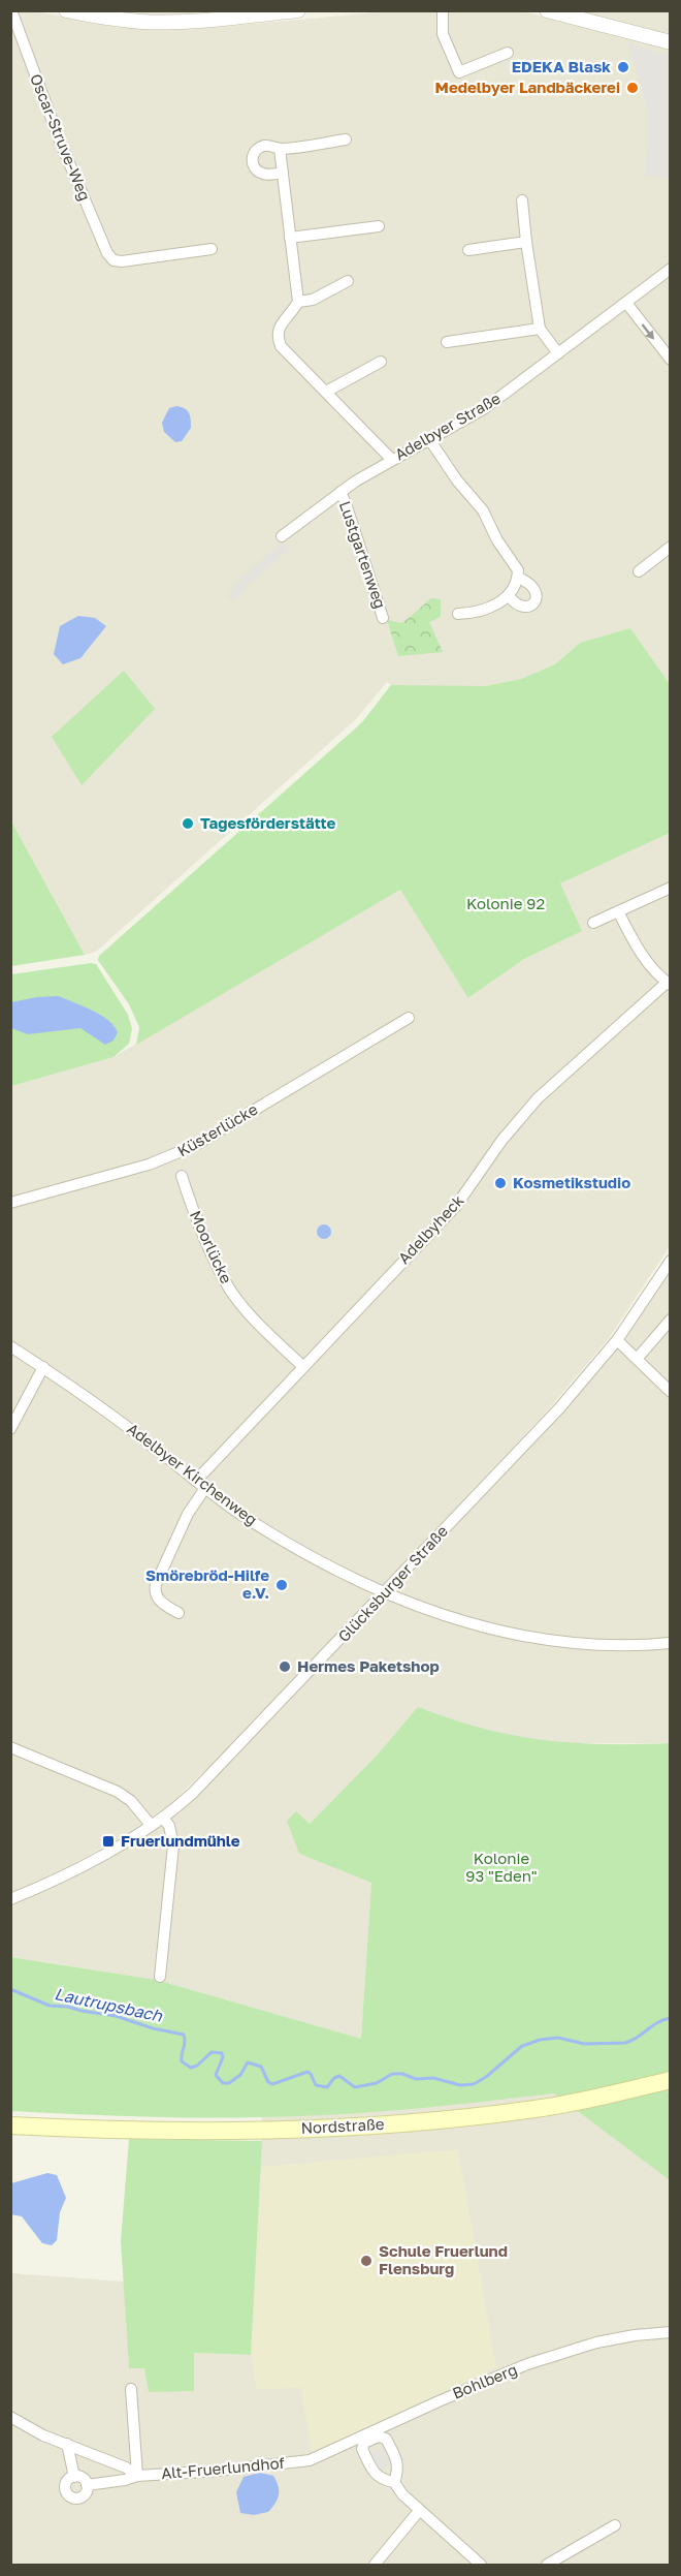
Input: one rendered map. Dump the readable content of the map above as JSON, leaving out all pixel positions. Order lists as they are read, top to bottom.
{
  "streets": {
    "main road": ["Nordstraße"],
    "street": [
      "Oscar-Struve-Weg",
      "Adelbyer Straße",
      "Lustgartenweg",
      "Küsterlücke",
      "Adelbyheck",
      "Moorlücke",
      "Adelbyer Kirchenweg",
      "Glücksburger Straße",
      "Bohlberg",
      "Alt-Fruerlundhof"
    ]
  },
  "crossings": [
    ["Adelbyer Straße", "Lustgartenweg"],
    ["Adelbyheck", "Moorlücke"],
    ["Adelbyheck", "Adelbyer Kirchenweg"],
    ["Adelbyer Kirchenweg", "Glücksburger Straße"],
    ["Bohlberg", "Alt-Fruerlundhof"]
  ],
  "water": ["Lautrupsbach"],
  "parks": ["Kolonie 92", "Kolonie 93 \"Eden\""],
  "places": {
    "other": [
      "EDEKA Blask",
      "Medelbyer Landbäckerei",
      "Tagesförderstätte",
      "Kosmetikstudio",
      "Smörebröd-Hilfe e.V.",
      "Hermes Paketshop",
      "Schule Fruerlund Flensburg"
    ],
    "transit": ["Fruerlundmühle"]
  }
}
